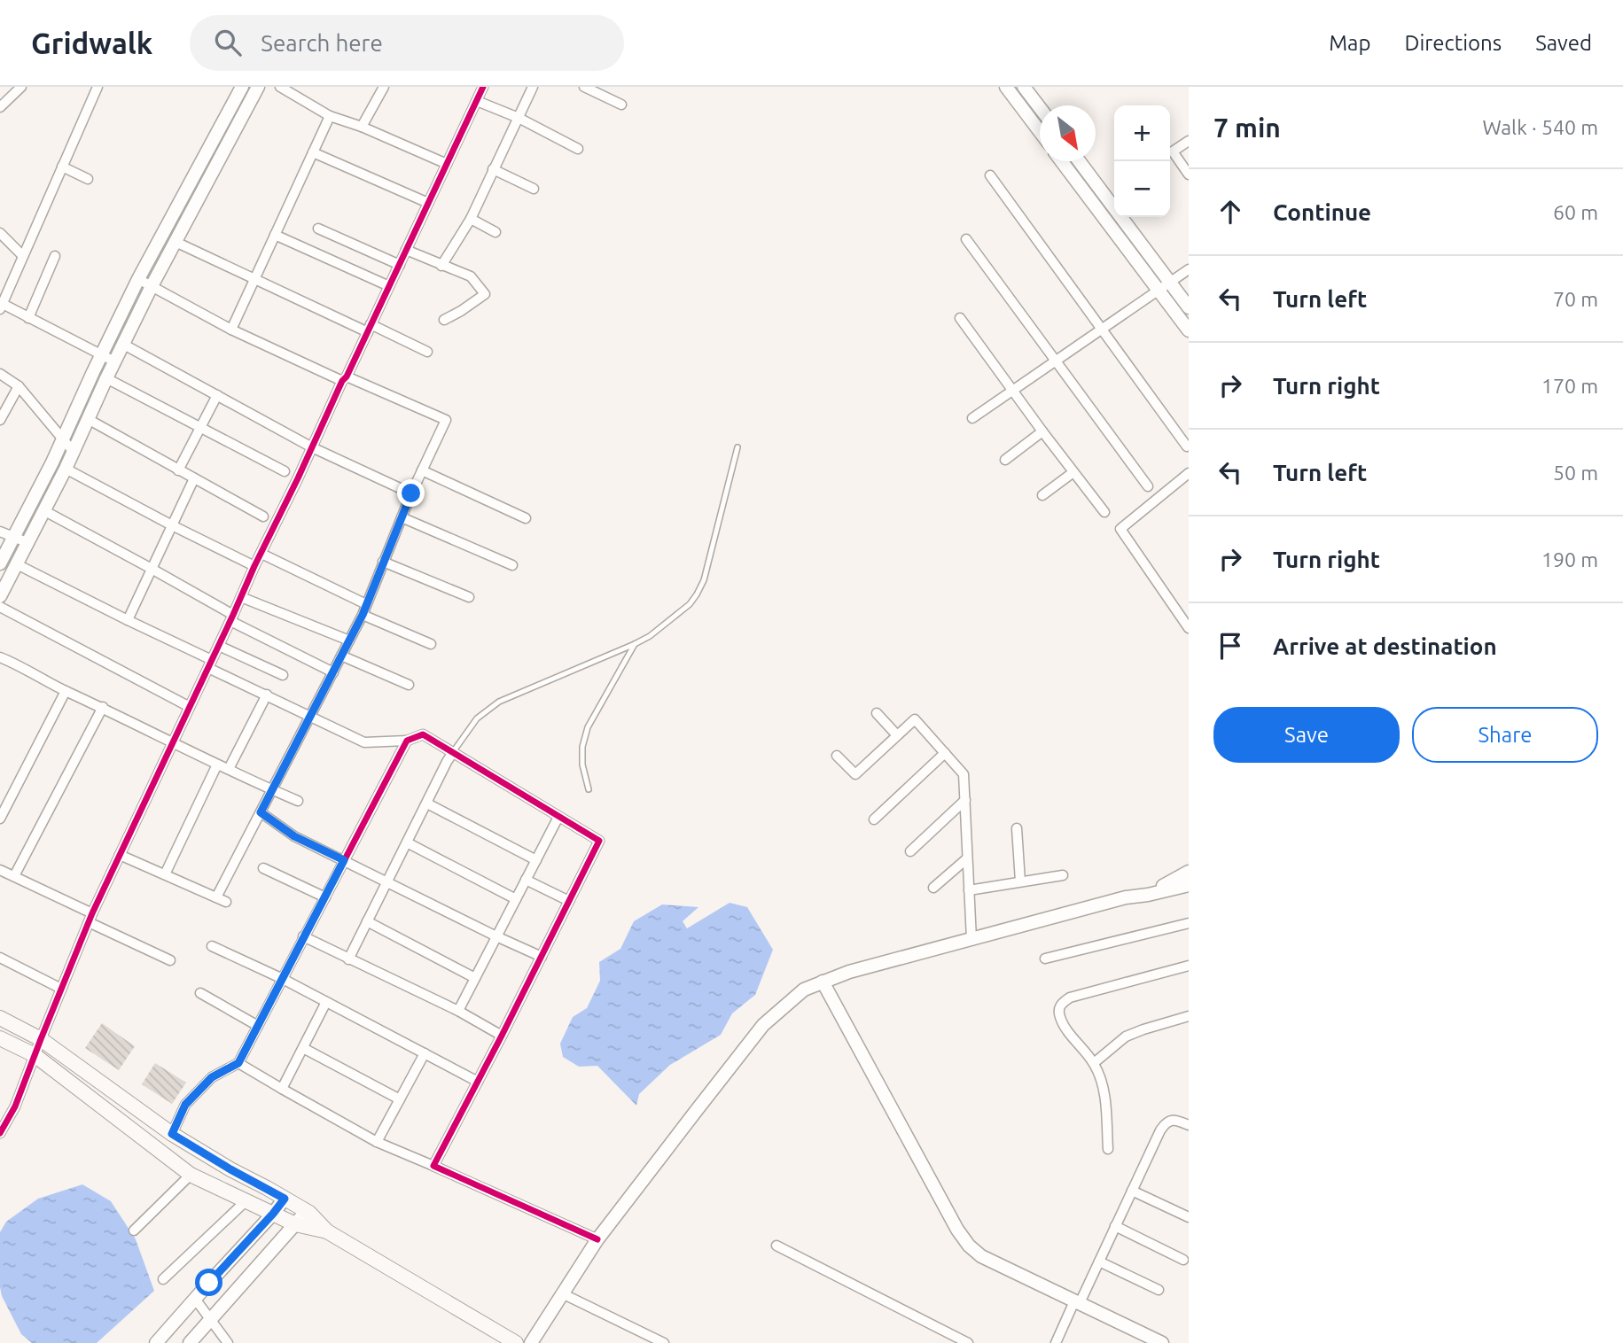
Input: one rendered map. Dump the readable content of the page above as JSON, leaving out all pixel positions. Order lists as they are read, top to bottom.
{
  "north": "bottom right",
  "page": {
    "header": "Gridwalk",
    "search": "Search here",
    "nav": ["Map", "Directions", "Saved"],
    "heading": ["7 min", "Walk · 540 m"],
    "map_buttons": ["+", "−"],
    "list": [
      ["Continue", "60 m"],
      ["Turn left", "70 m"],
      ["Turn right", "170 m"],
      ["Turn left", "50 m"],
      ["Turn right", "190 m"],
      "Arrive at destination"
    ],
    "buttons": ["Save", "Share"]
  }
}
